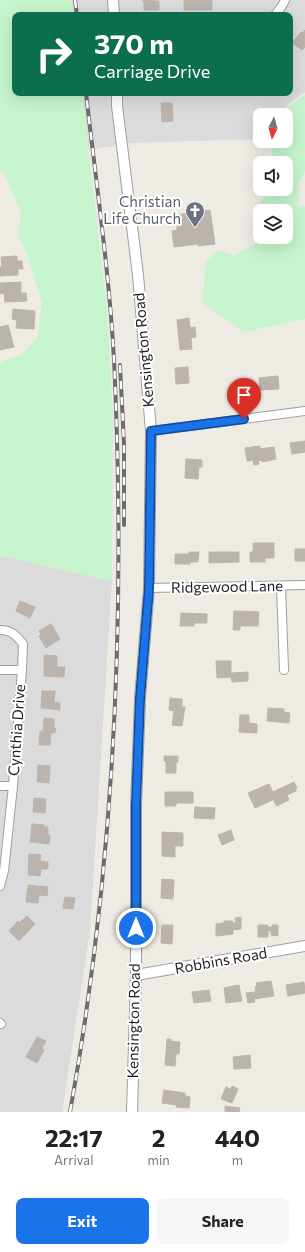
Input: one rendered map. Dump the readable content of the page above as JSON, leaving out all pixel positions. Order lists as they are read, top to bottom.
{
  "streets": {
    "street": [
      "Kensington Road",
      "Ridgewood Lane",
      "Cynthia Drive",
      "Robbins Road"
    ]
  },
  "crossings": [
    ["Kensington Road", "Ridgewood Lane"],
    ["Kensington Road", "Robbins Road"]
  ],
  "places": {
    "church": ["Christian Life Church"]
  },
  "north": "bottom",
  "page": {
    "turn": ["370 m", "Carriage Drive"],
    "eta": [
      "22:17",
      "Arrival",
      "2",
      "min",
      "440",
      "m"
    ],
    "buttons": ["Exit", "Share"]
  }
}
